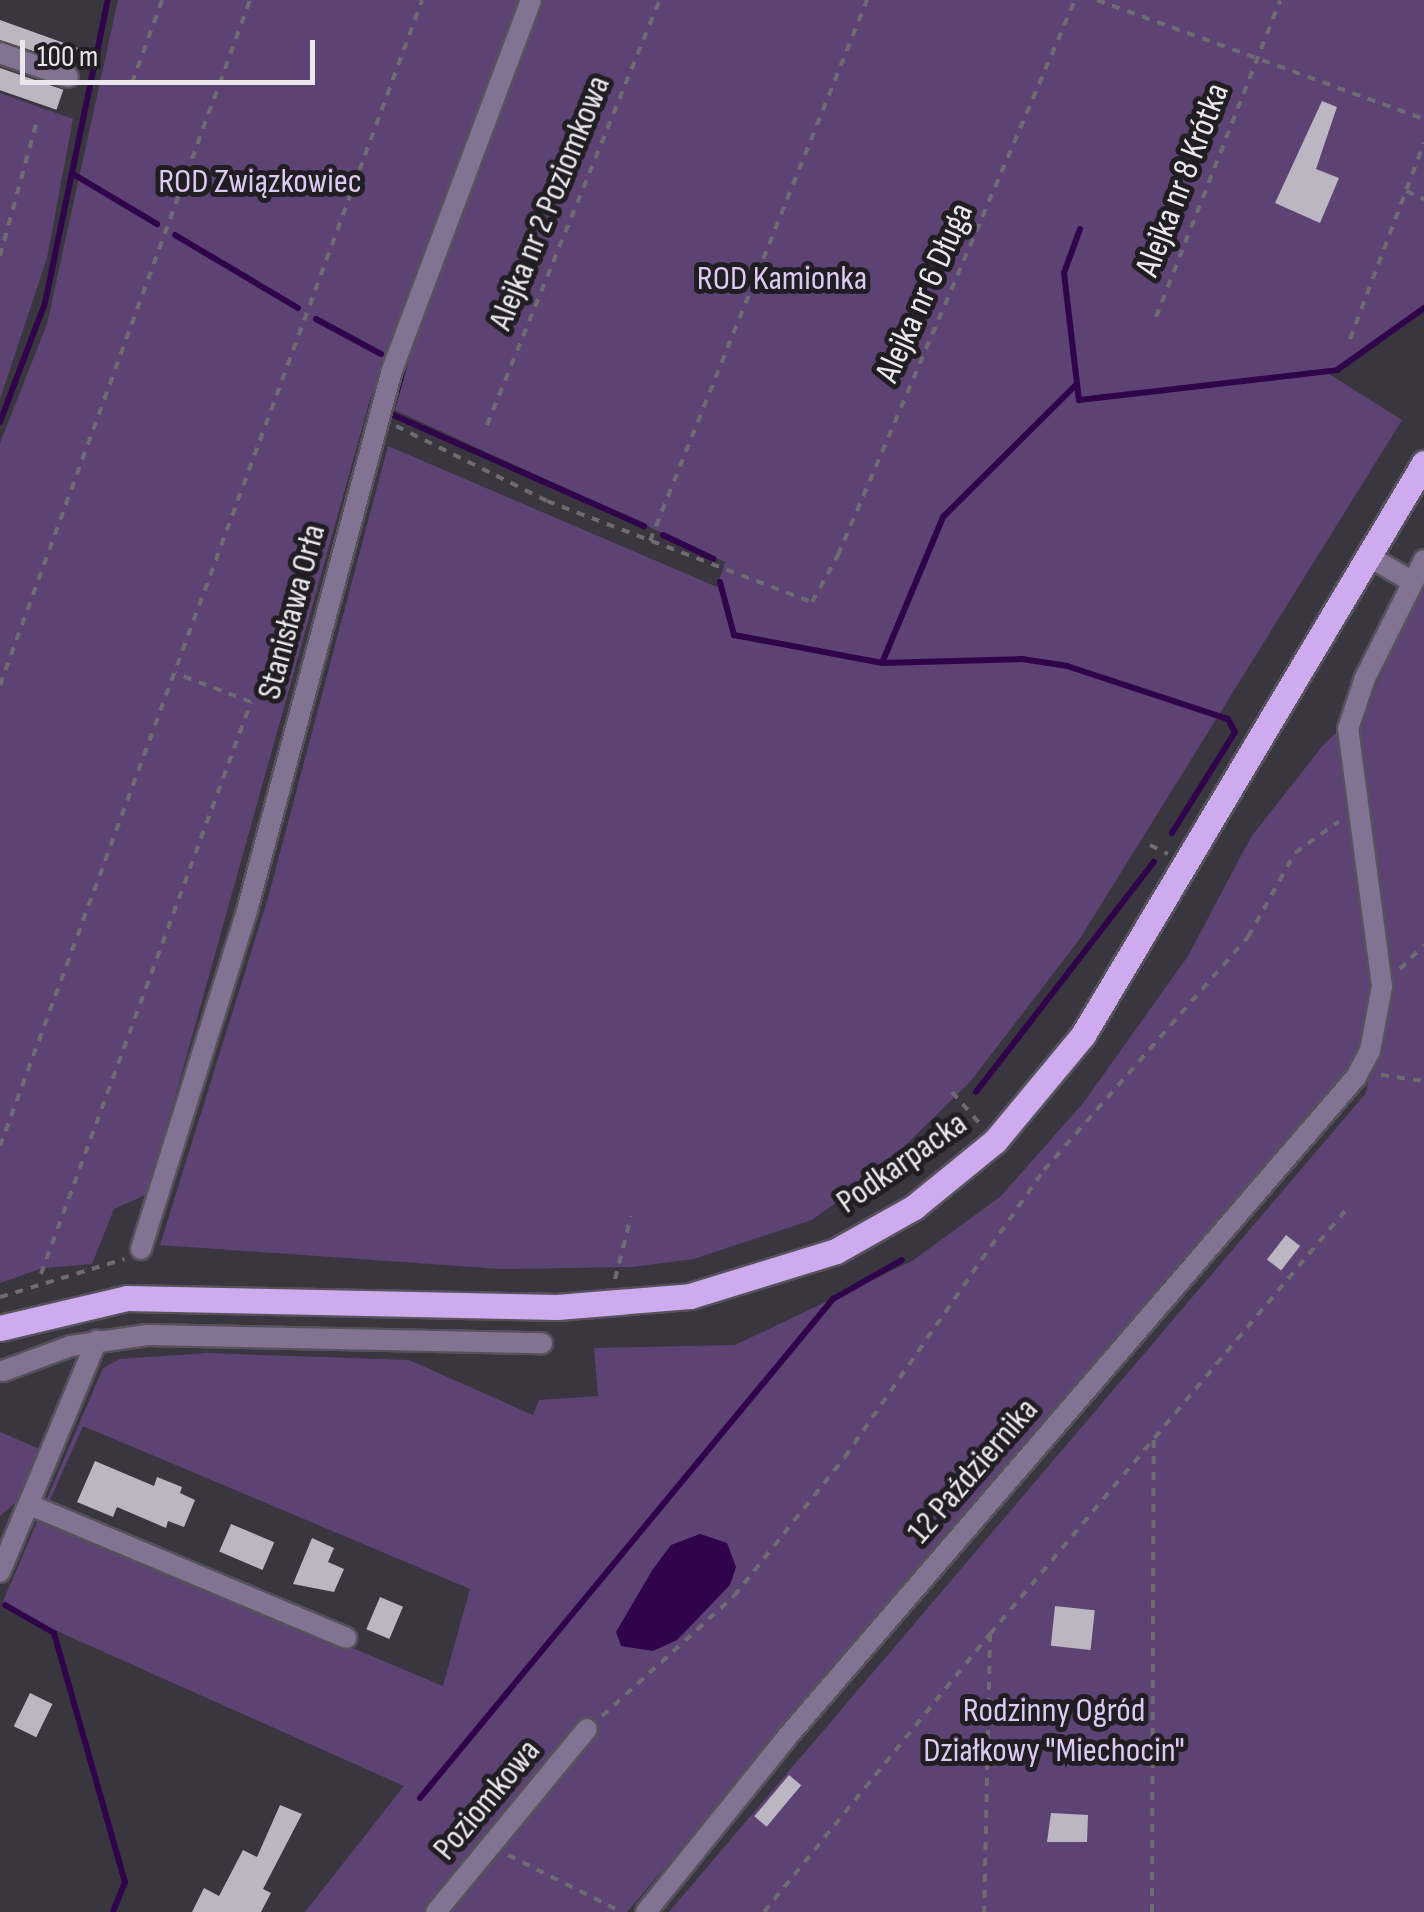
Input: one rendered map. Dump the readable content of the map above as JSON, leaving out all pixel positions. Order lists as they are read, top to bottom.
{
  "streets": {
    "main road": ["Podkarpacka"],
    "street": ["Stanisława Orła", "12 Października", "Poziomkowa"],
    "path": ["Alejka nr 8 Krótka", "Alejka nr 2 Poziomkowa", "Alejka nr 6 Długa"]
  },
  "parks": ["ROD Związkowiec", "ROD Kamionka", "Rodzinny Ogród Działkowy \"Miechocin\""],
  "scale_bar": "100 m"
}
